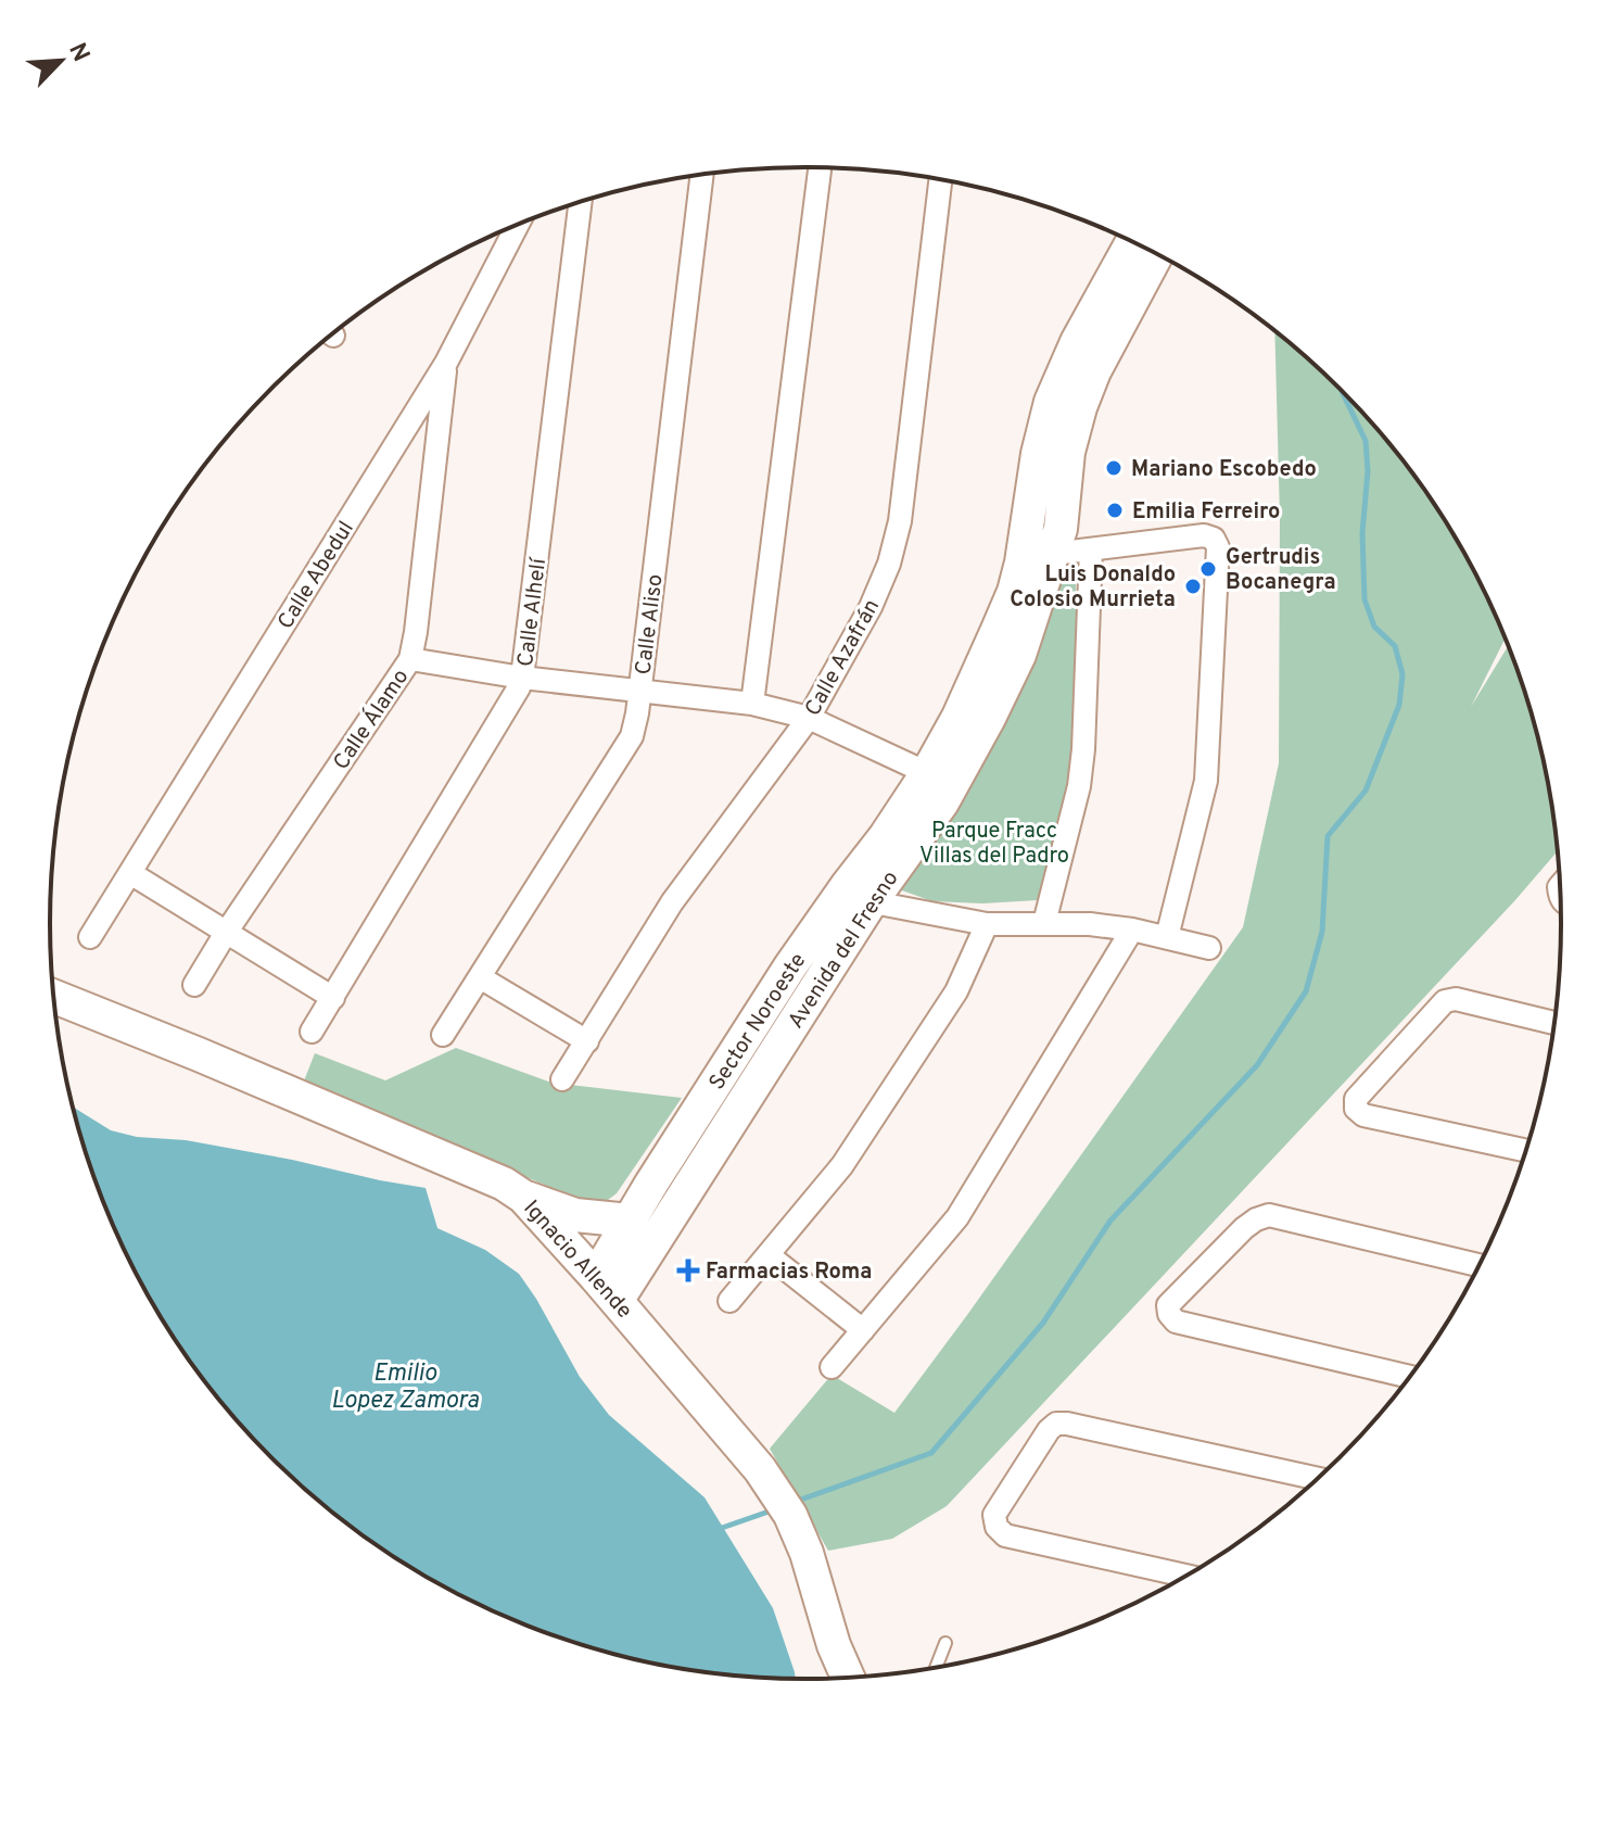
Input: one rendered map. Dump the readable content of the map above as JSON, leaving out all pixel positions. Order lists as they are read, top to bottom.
{
  "streets": {
    "street": [
      "Calle Abedul",
      "Calle Alhelí",
      "Calle Aliso",
      "Calle Azafrán",
      "Calle Álamo",
      "Avenida del Fresno",
      "Sector Noroeste",
      "Ignacio Allende"
    ]
  },
  "crossings": [
    ["Calle Abedul", "Calle Álamo"],
    ["Avenida del Fresno", "Sector Noroeste"],
    ["Avenida del Fresno", "Ignacio Allende"],
    ["Sector Noroeste", "Ignacio Allende"]
  ],
  "water": ["Emilio Lopez Zamora"],
  "parks": ["Parque Fracc Villas del Padro"],
  "places": {
    "other": [
      "Mariano Escobedo",
      "Emilia Ferreiro",
      "Gertrudis Bocanegra",
      "Luis Donaldo Colosio Murrieta"
    ],
    "health": ["Farmacias Roma"]
  },
  "north": "top right"
}
